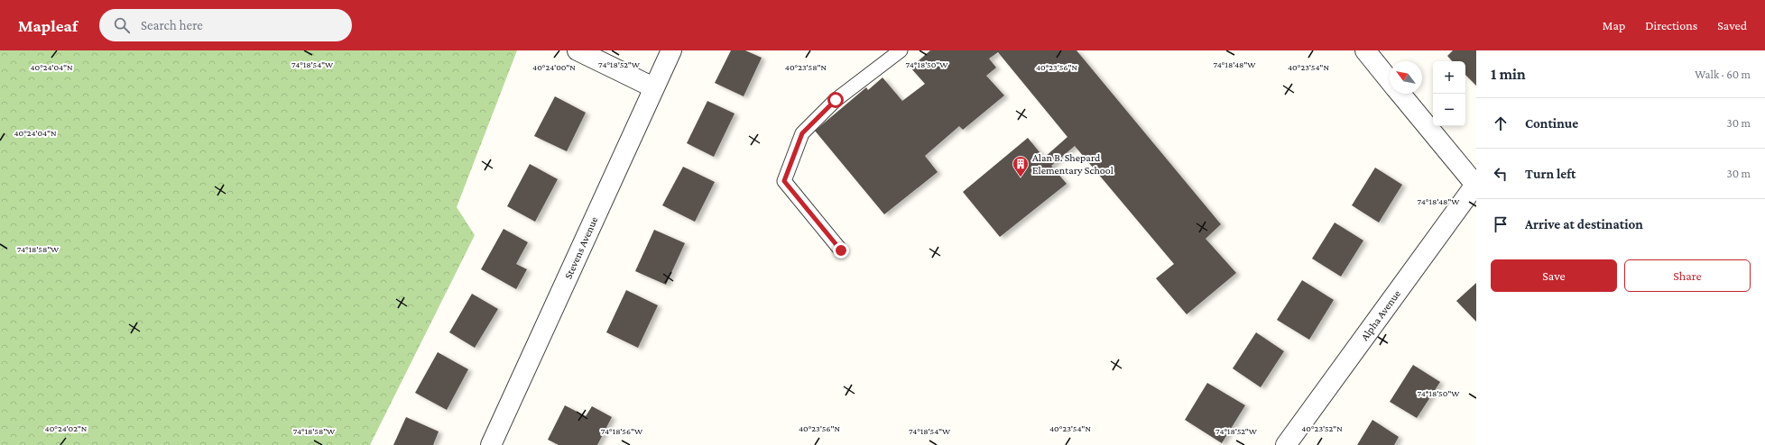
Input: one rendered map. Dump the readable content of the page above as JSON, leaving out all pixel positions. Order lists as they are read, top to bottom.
{
  "streets": {
    "street": ["Stevens Avenue", "Alpha Avenue"]
  },
  "places": {
    "building": ["Alan B. Shepard Elementary School"]
  },
  "north": "top left",
  "page": {
    "header": "Mapleaf",
    "search": "Search here",
    "nav": ["Map", "Directions", "Saved"],
    "heading": ["1 min", "Walk · 60 m"],
    "map_buttons": ["+", "−"],
    "list": [
      ["Continue", "30 m"],
      ["Turn left", "30 m"],
      "Arrive at destination"
    ],
    "buttons": ["Save", "Share"]
  },
  "coordinates": [
    "74°18'48\"W",
    "74°18'54\"W",
    "74°18'52\"W",
    "74°18'50\"W",
    "40°24'04\"N",
    "40°24'00\"N",
    "40°23'58\"N",
    "40°23'56\"N",
    "40°23'54\"N",
    "74°18'58\"W",
    "40°24'02\"N",
    "40°23'52\"N",
    "74°18'56\"W"
  ]
}
